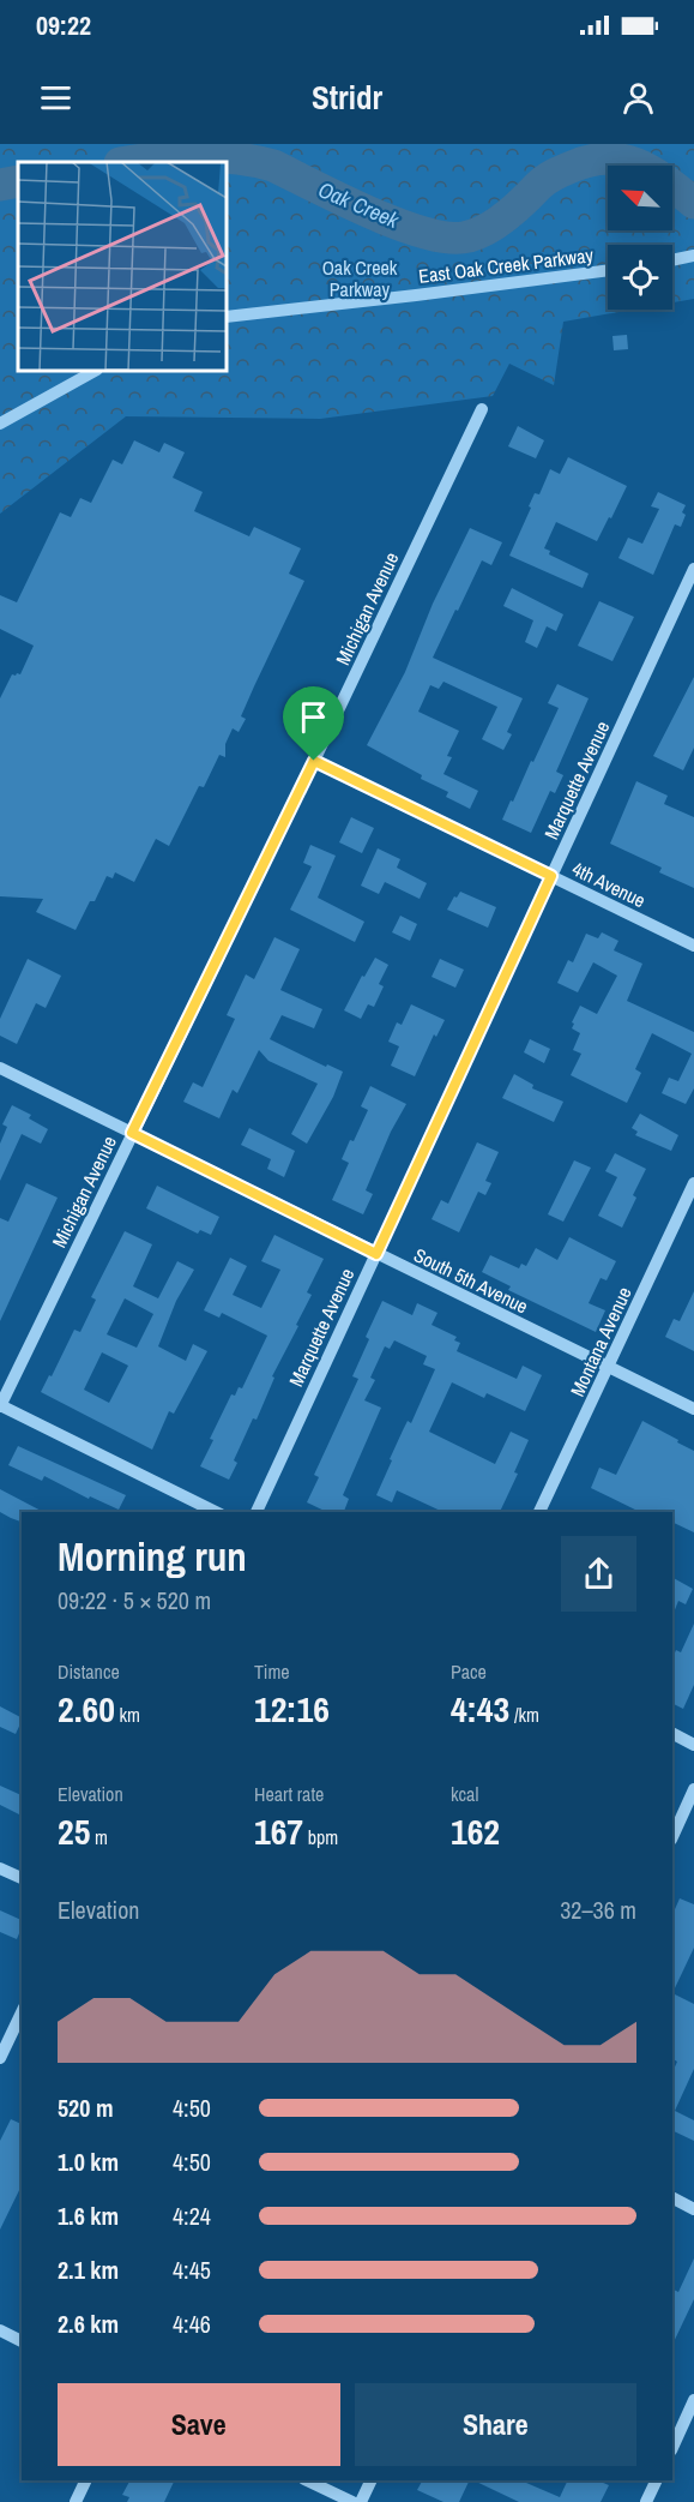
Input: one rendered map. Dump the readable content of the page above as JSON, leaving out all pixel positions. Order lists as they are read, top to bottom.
{
  "streets": {
    "street": [
      "East Oak Creek Parkway",
      "Michigan Avenue",
      "Marquette Avenue",
      "4th Avenue",
      "South 5th Avenue",
      "Montana Avenue"
    ]
  },
  "crossings": [
    ["Michigan Avenue", "4th Avenue"],
    ["Michigan Avenue", "South 5th Avenue"],
    ["Marquette Avenue", "4th Avenue"],
    ["Marquette Avenue", "South 5th Avenue"],
    ["South 5th Avenue", "Montana Avenue"]
  ],
  "water": ["Oak Creek"],
  "parks": ["Oak Creek Parkway"],
  "north": "top left",
  "page": {
    "status": "09:22",
    "header": "Stridr",
    "heading": ["Morning run", "09:22 · 5 × 520 m"],
    "stats": [
      ["Distance", "2.60 km"],
      ["Time", "12:16"],
      ["Pace", "4:43 /km"],
      ["Elevation", "25 m"],
      ["Heart rate", "167 bpm"],
      ["kcal", "162"]
    ],
    "chart": ["Elevation", "32–36 m"],
    "list": [
      {
        "name": "520 m",
        "note": "4:50"
      },
      {
        "name": "1.0 km",
        "note": "4:50"
      },
      {
        "name": "1.6 km",
        "note": "4:24"
      },
      {
        "name": "2.1 km",
        "note": "4:45"
      },
      {
        "name": "2.6 km",
        "note": "4:46"
      }
    ],
    "buttons": ["Save", "Share"]
  }
}
